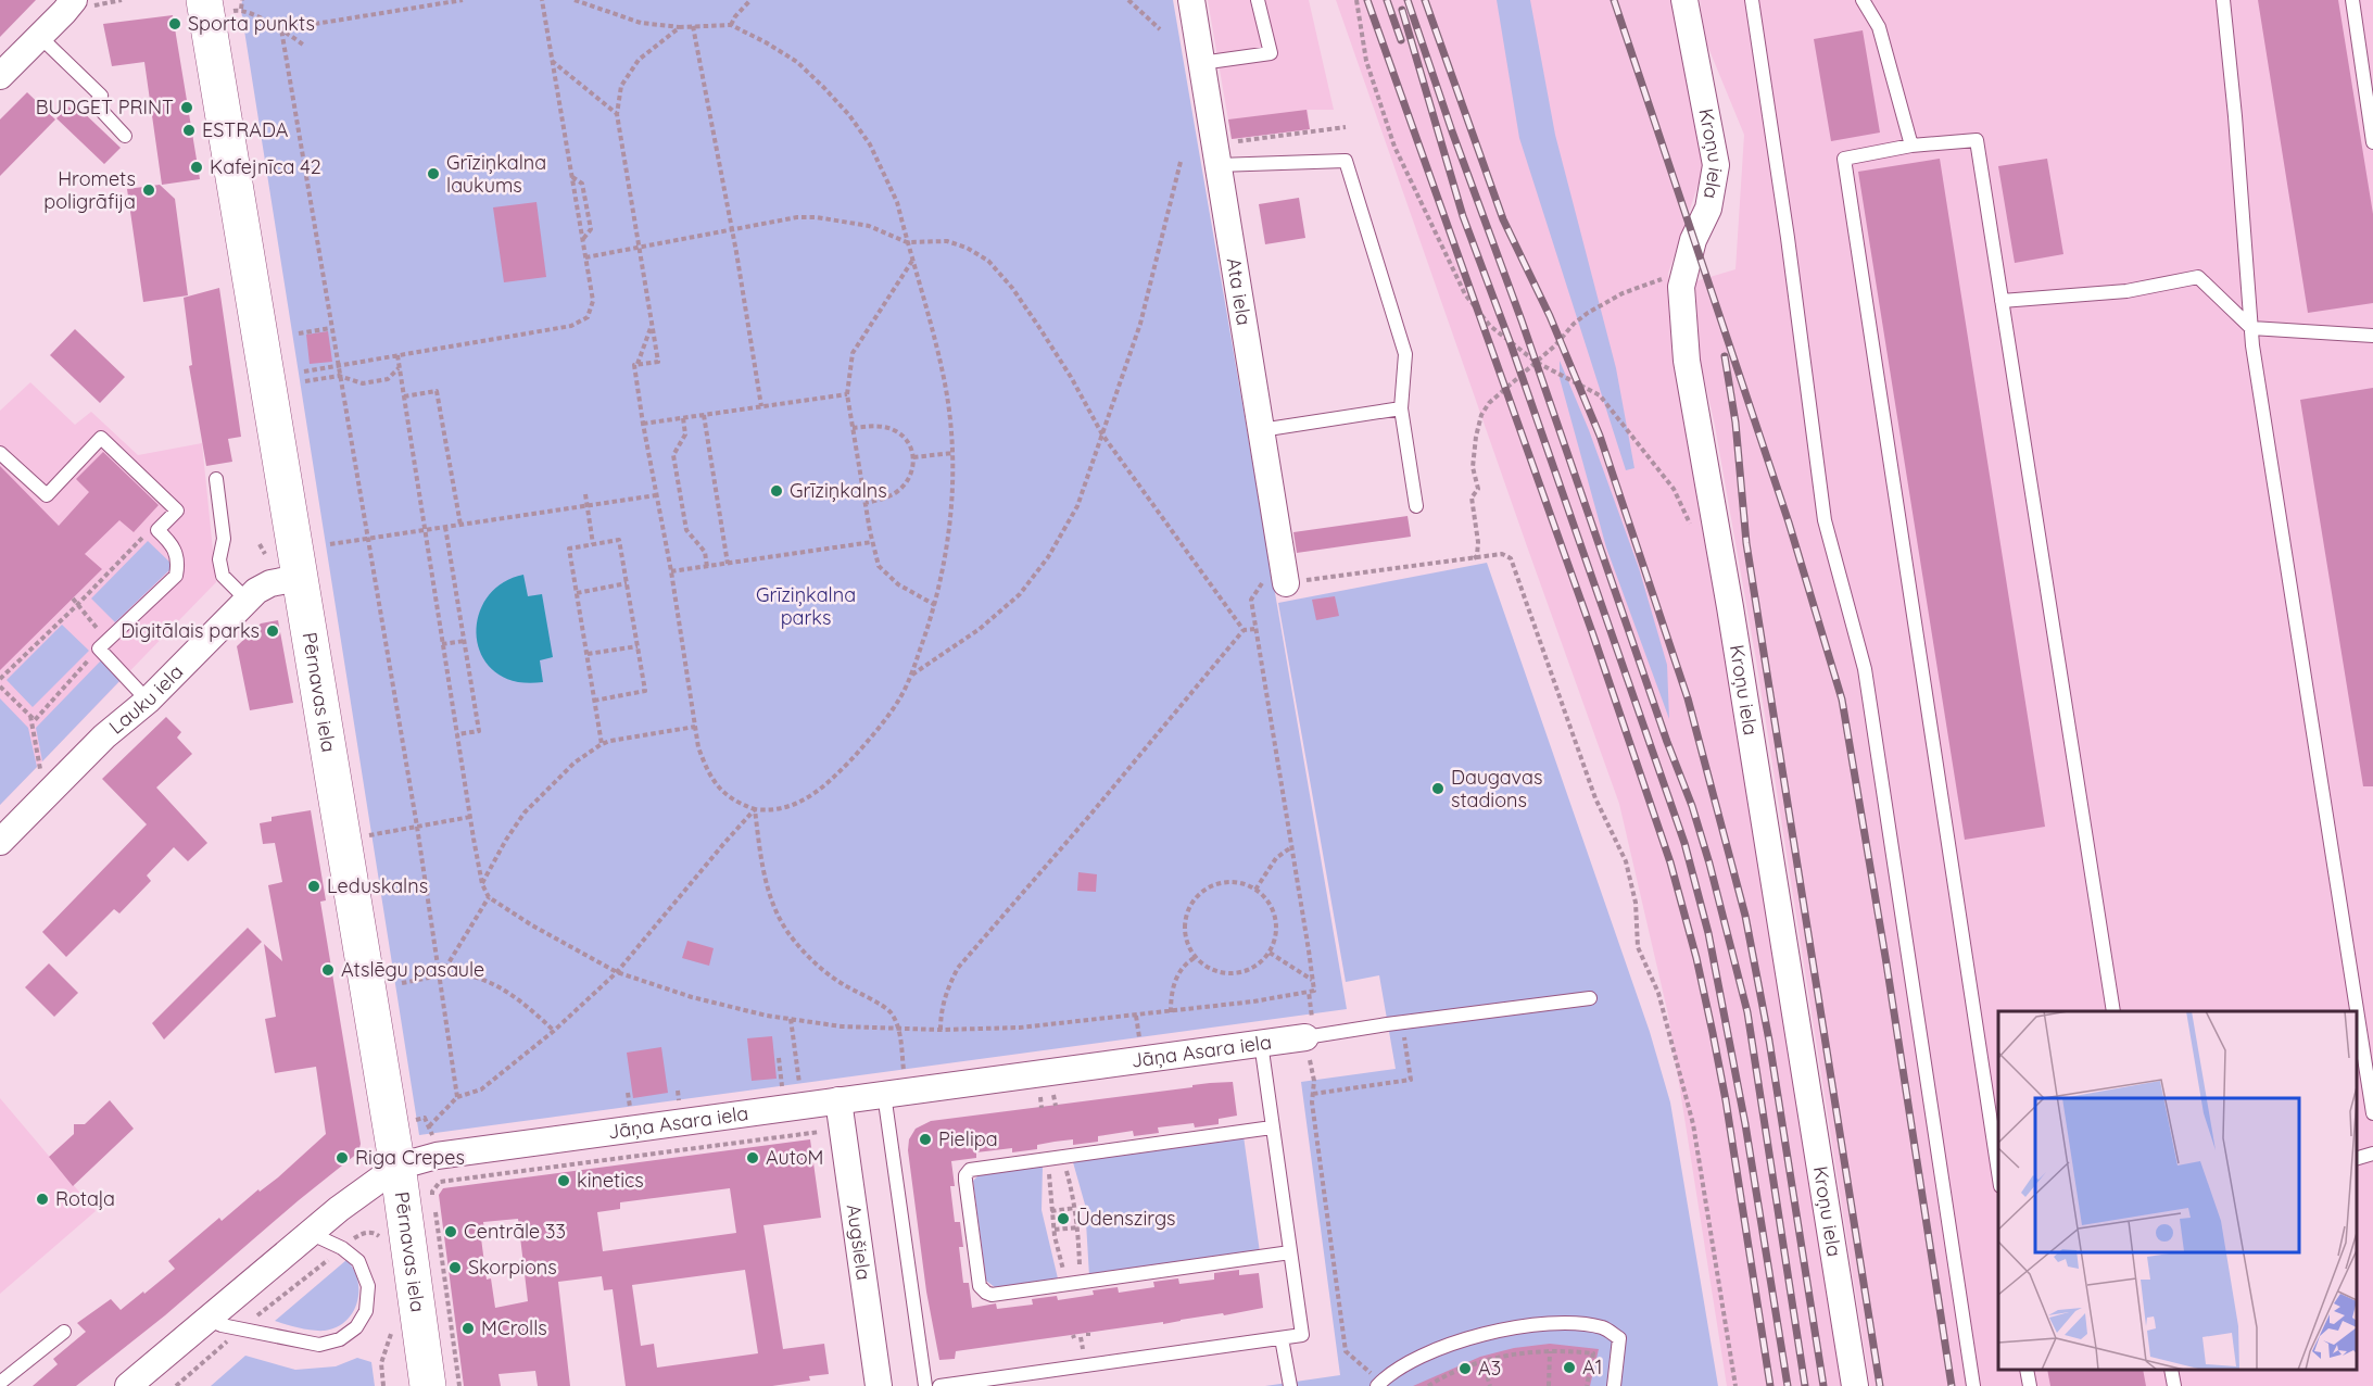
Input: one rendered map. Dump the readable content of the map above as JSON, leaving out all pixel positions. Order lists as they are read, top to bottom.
{
  "streets": {
    "main road": ["Pērnavas iela"],
    "street": [
      "Kroņu iela",
      "Ata iela",
      "Lauku iela",
      "Jāņa Asara iela",
      "Augšiela"
    ]
  },
  "crossings": [
    ["Pērnavas iela", "Lauku iela"],
    ["Pērnavas iela", "Jāņa Asara iela"],
    ["Jāņa Asara iela", "Augšiela"]
  ],
  "parks": ["Grīziņkalna parks"],
  "places": [
    "Sporta punkts",
    "BUDGET PRINT",
    "ESTRADA",
    "Kafejnīca 42",
    "Grīziņkalna laukums",
    "Hromets poligrāfija",
    "Grīziņkalns",
    "Digitālais parks",
    "Daugavas stadions",
    "Leduskalns",
    "Atslēgu pasaule",
    "Pielipa",
    "Riga Crepes",
    "AutoM",
    "kinetics",
    "Rotaļa",
    "Ūdenszirgs",
    "Centrāle 33",
    "Skorpions",
    "MCrolls",
    "A1",
    "A3"
  ]
}
